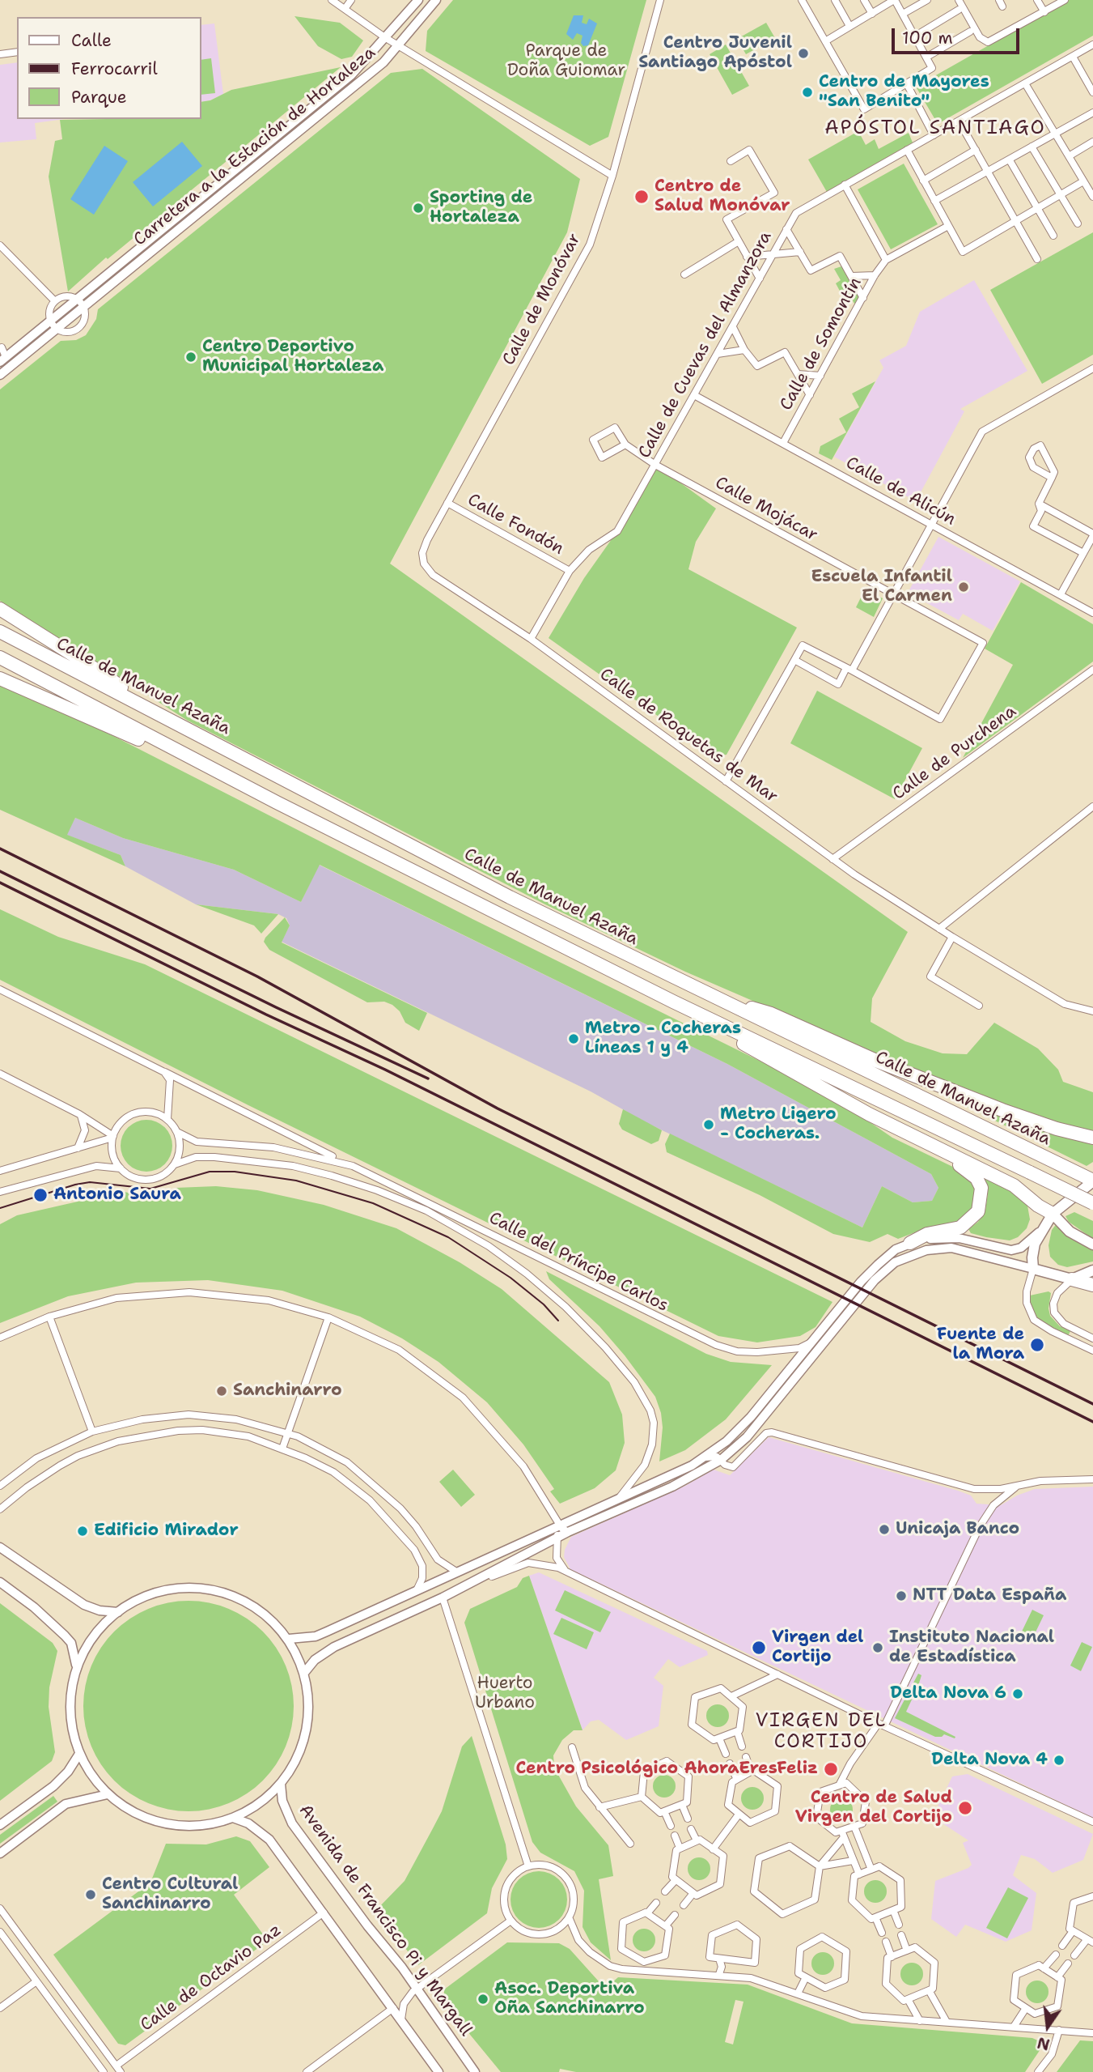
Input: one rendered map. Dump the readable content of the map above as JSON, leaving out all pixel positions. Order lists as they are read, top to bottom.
{
  "streets": {
    "highway": ["Calle de Manuel Azaña"],
    "street": [
      "Carretera a la Estación de Hortaleza",
      "Calle de Monóvar",
      "Calle de Somontín",
      "Calle de Cuevas del Almanzora",
      "Calle de Alicún",
      "Calle Mojácar",
      "Calle Fondón",
      "Calle de Roquetas de Mar",
      "Calle de Purchena",
      "Calle del Príncipe Carlos",
      "Avenida de Francisco Pi y Margall",
      "Calle de Octavio Paz"
    ]
  },
  "crossings": [
    ["Calle de Monóvar", "Calle Fondón"],
    ["Calle de Monóvar", "Calle de Roquetas de Mar"],
    ["Calle de Somontín", "Calle de Alicún"],
    ["Calle de Cuevas del Almanzora", "Calle de Alicún"],
    ["Calle de Cuevas del Almanzora", "Calle Mojácar"],
    ["Calle de Cuevas del Almanzora", "Calle Fondón"],
    ["Calle de Cuevas del Almanzora", "Calle de Roquetas de Mar"],
    ["Calle de Roquetas de Mar", "Calle de Purchena"]
  ],
  "districts": ["APÓSTOL SANTIAGO", "VIRGEN DEL CORTIJO"],
  "parks": ["Parque de Doña Guiomar", "Huerto Urbano"],
  "places": [
    "Centro Juvenil Santiago Apóstol",
    "Centro de Mayores \"San Benito\"",
    "Centro de Salud Monóvar",
    "Sporting de Hortaleza",
    "Centro Deportivo Municipal Hortaleza",
    "Escuela Infantil El Carmen",
    "Metro - Cocheras Líneas 1 y 4",
    "Metro Ligero - Cocheras.",
    "Antonio Saura",
    "Fuente de la Mora",
    "Sanchinarro",
    "Unicaja Banco",
    "Edificio Mirador",
    "NTT Data España",
    "Virgen del Cortijo",
    "Instituto Nacional de Estadística",
    "Delta Nova 6",
    "Delta Nova 4",
    "Centro Psicológico AhoraEresFeliz",
    "Centro de Salud Virgen del Cortijo",
    "Centro Cultural Sanchinarro",
    "Asoc. Deportiva Oña Sanchinarro"
  ],
  "legend": ["Calle", "Ferrocarril", "Parque"],
  "scale_bar": "100 m",
  "north": "bottom"
}
